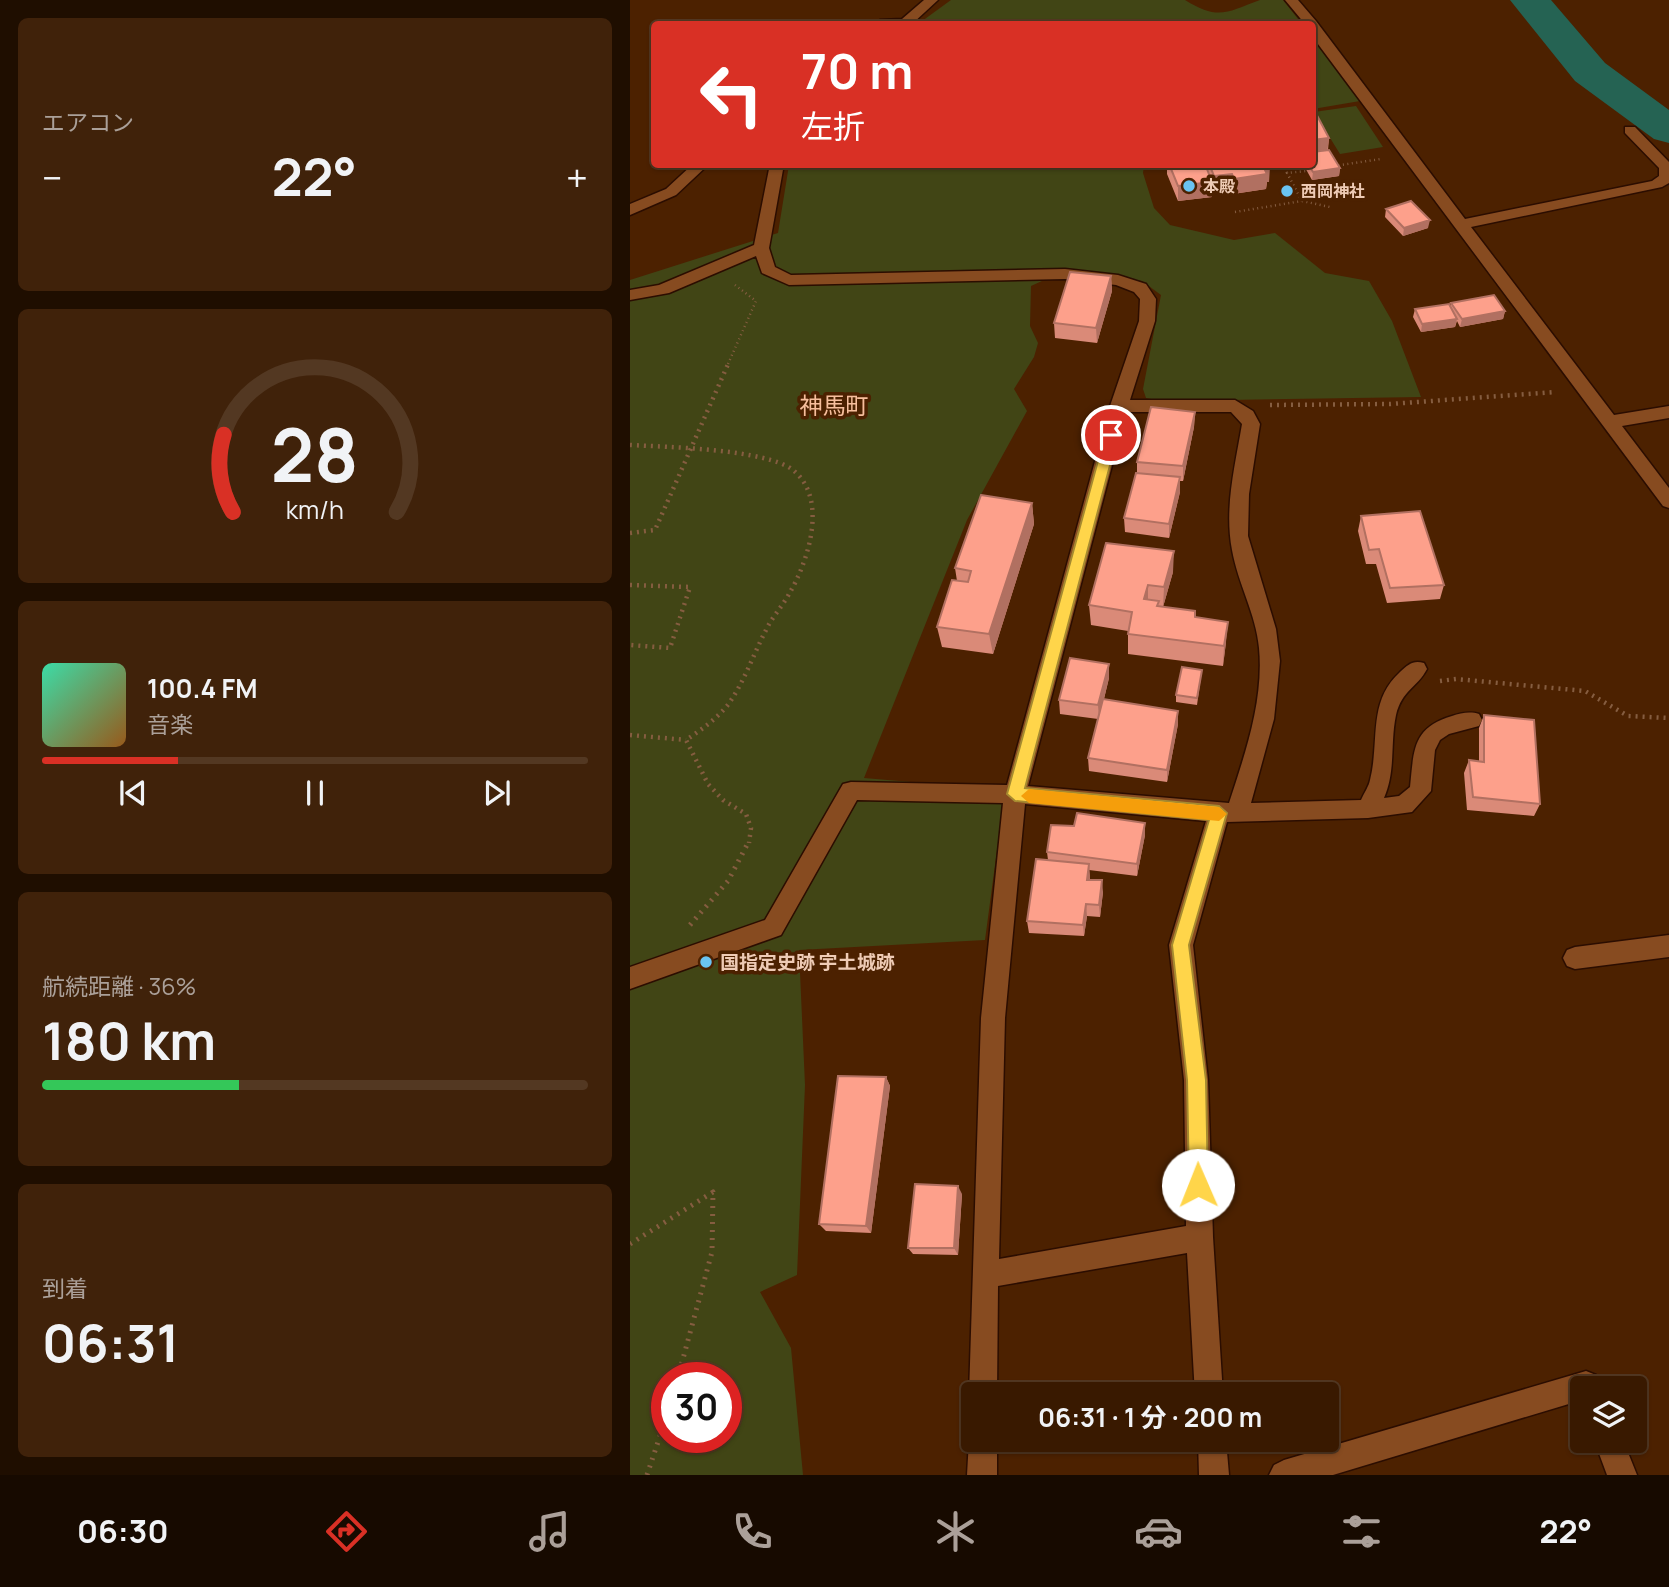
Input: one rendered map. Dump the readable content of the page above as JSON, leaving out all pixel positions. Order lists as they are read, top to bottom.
{
  "districts": ["神馬町"],
  "places": ["本殿", "西岡神社", "国指定史跡 宇土城跡"],
  "page": {
    "tile": [
      "エアコン",
      ["航続距離 · 36%", "180 km"],
      ["到着", "06:31"]
    ],
    "turn": ["70 m", "左折"],
    "heat": ["−", "22°", "+"],
    "song": ["100.4 FM", "音楽"],
    "limit": "30",
    "trip": "06:31 · 1 分 · 200 m",
    "tabs": ["06:30", "22°"],
    "gauge": ["28", "km/h"]
  }
}
